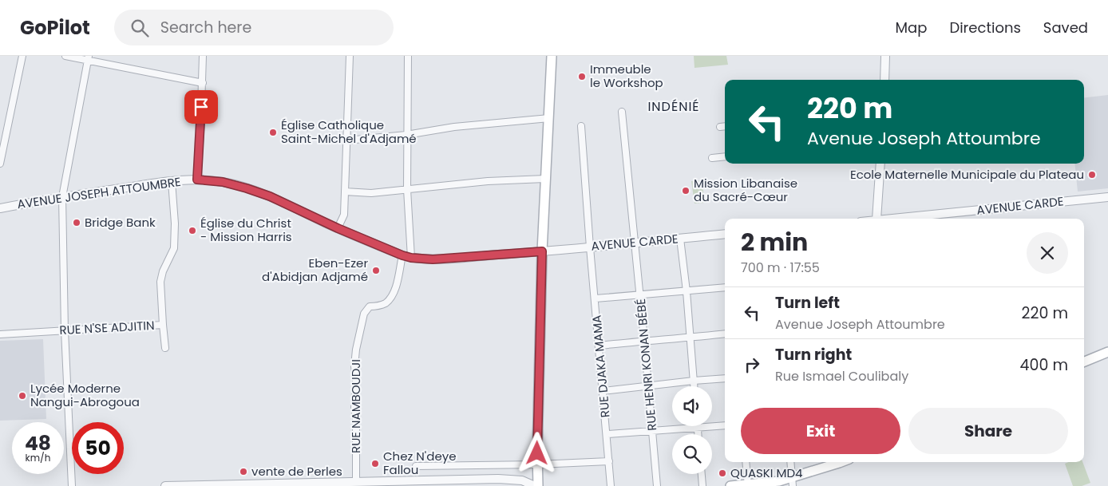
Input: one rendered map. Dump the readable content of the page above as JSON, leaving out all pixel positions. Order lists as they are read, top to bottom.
{
  "streets": {
    "street": [
      "AVENUE JOSEPH ATTOUMBRE",
      "AVENUE CARDE",
      "RUE N'SE ADJITIN",
      "RUE HENRI KONAN BÉBÉ",
      "RUE DJAKA MAMA",
      "RUE NAMBOUDJI"
    ]
  },
  "crossings": [
    ["AVENUE JOSEPH ATTOUMBRE", "AVENUE CARDE"],
    ["AVENUE JOSEPH ATTOUMBRE", "RUE N'SE ADJITIN"],
    ["AVENUE JOSEPH ATTOUMBRE", "RUE NAMBOUDJI"],
    ["AVENUE CARDE", "RUE HENRI KONAN BÉBÉ"],
    ["AVENUE CARDE", "RUE DJAKA MAMA"]
  ],
  "districts": ["INDÉNIÉ"],
  "places": [
    "Immeuble le Workshop",
    "Église Catholique Saint-Michel d'Adjamé",
    "Ecole Maternelle Municipale du Plateau",
    "Mission Libanaise du Sacré-Cœur",
    "Bridge Bank",
    "Église du Christ - Mission Harris",
    "Eben-Ezer d'Abidjan Adjamé",
    "Lycée Moderne Nangui-Abrogoua",
    "Chez N'deye Fallou",
    "vente de Perles",
    "QUASKI MD4"
  ],
  "page": {
    "header": "GoPilot",
    "search": "Search here",
    "nav": ["Map", "Directions", "Saved"],
    "turn": ["220 m", "Avenue Joseph Attoumbre"],
    "heading": ["2 min", "700 m · 17:55"],
    "list": [
      {
        "name": "Turn left",
        "note": "Avenue Joseph Attoumbre",
        "value": "220 m"
      },
      {
        "name": "Turn right",
        "note": "Rue Ismael Coulibaly",
        "value": "400 m"
      }
    ],
    "buttons": ["Exit", "Share"],
    "speed": "48 km/h",
    "limit": "50"
  }
}
